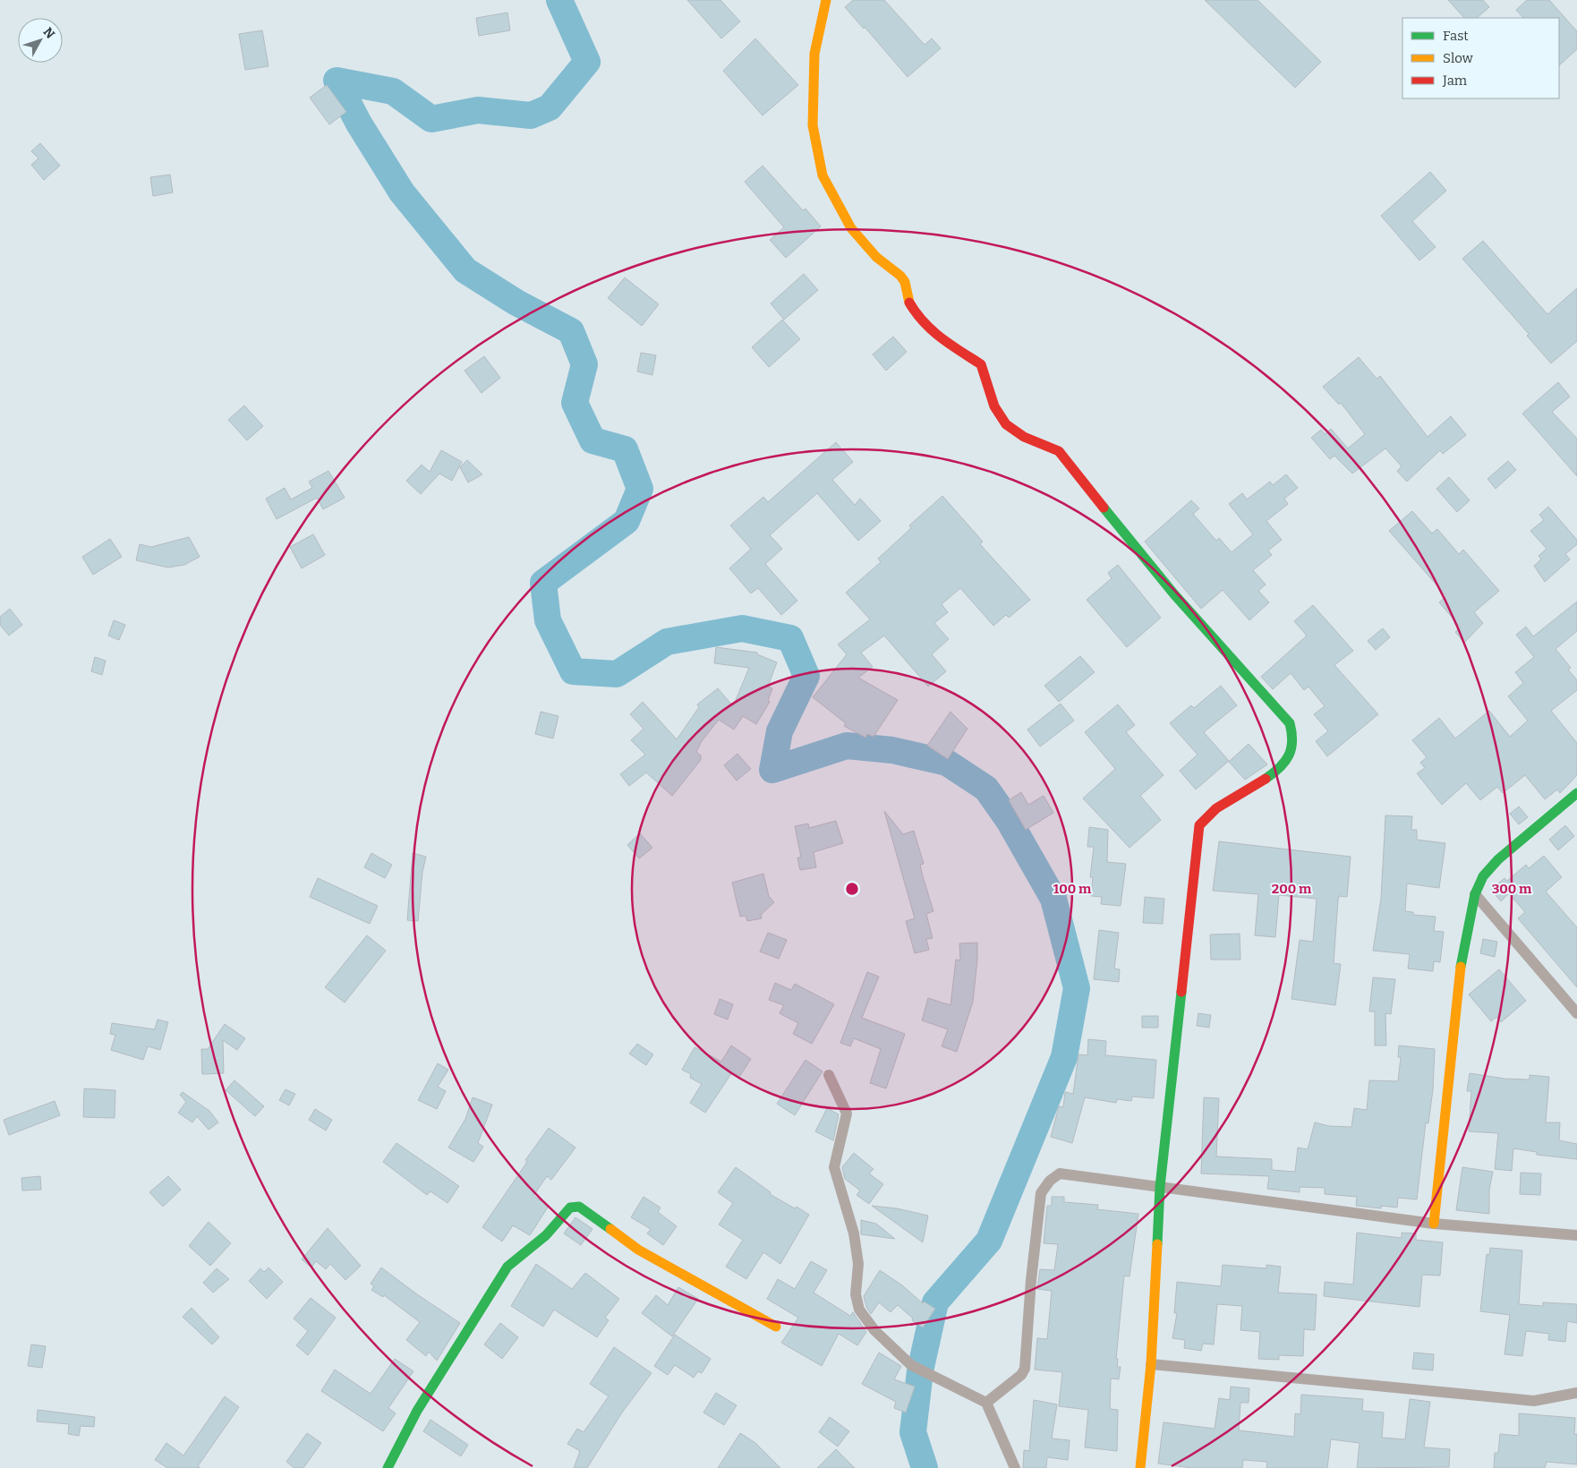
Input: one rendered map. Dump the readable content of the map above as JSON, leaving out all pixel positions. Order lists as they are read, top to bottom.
{
  "legend": ["Fast", "Slow", "Jam"],
  "north": "top right",
  "rings": ["100 m", "200 m", "300 m"]
}
